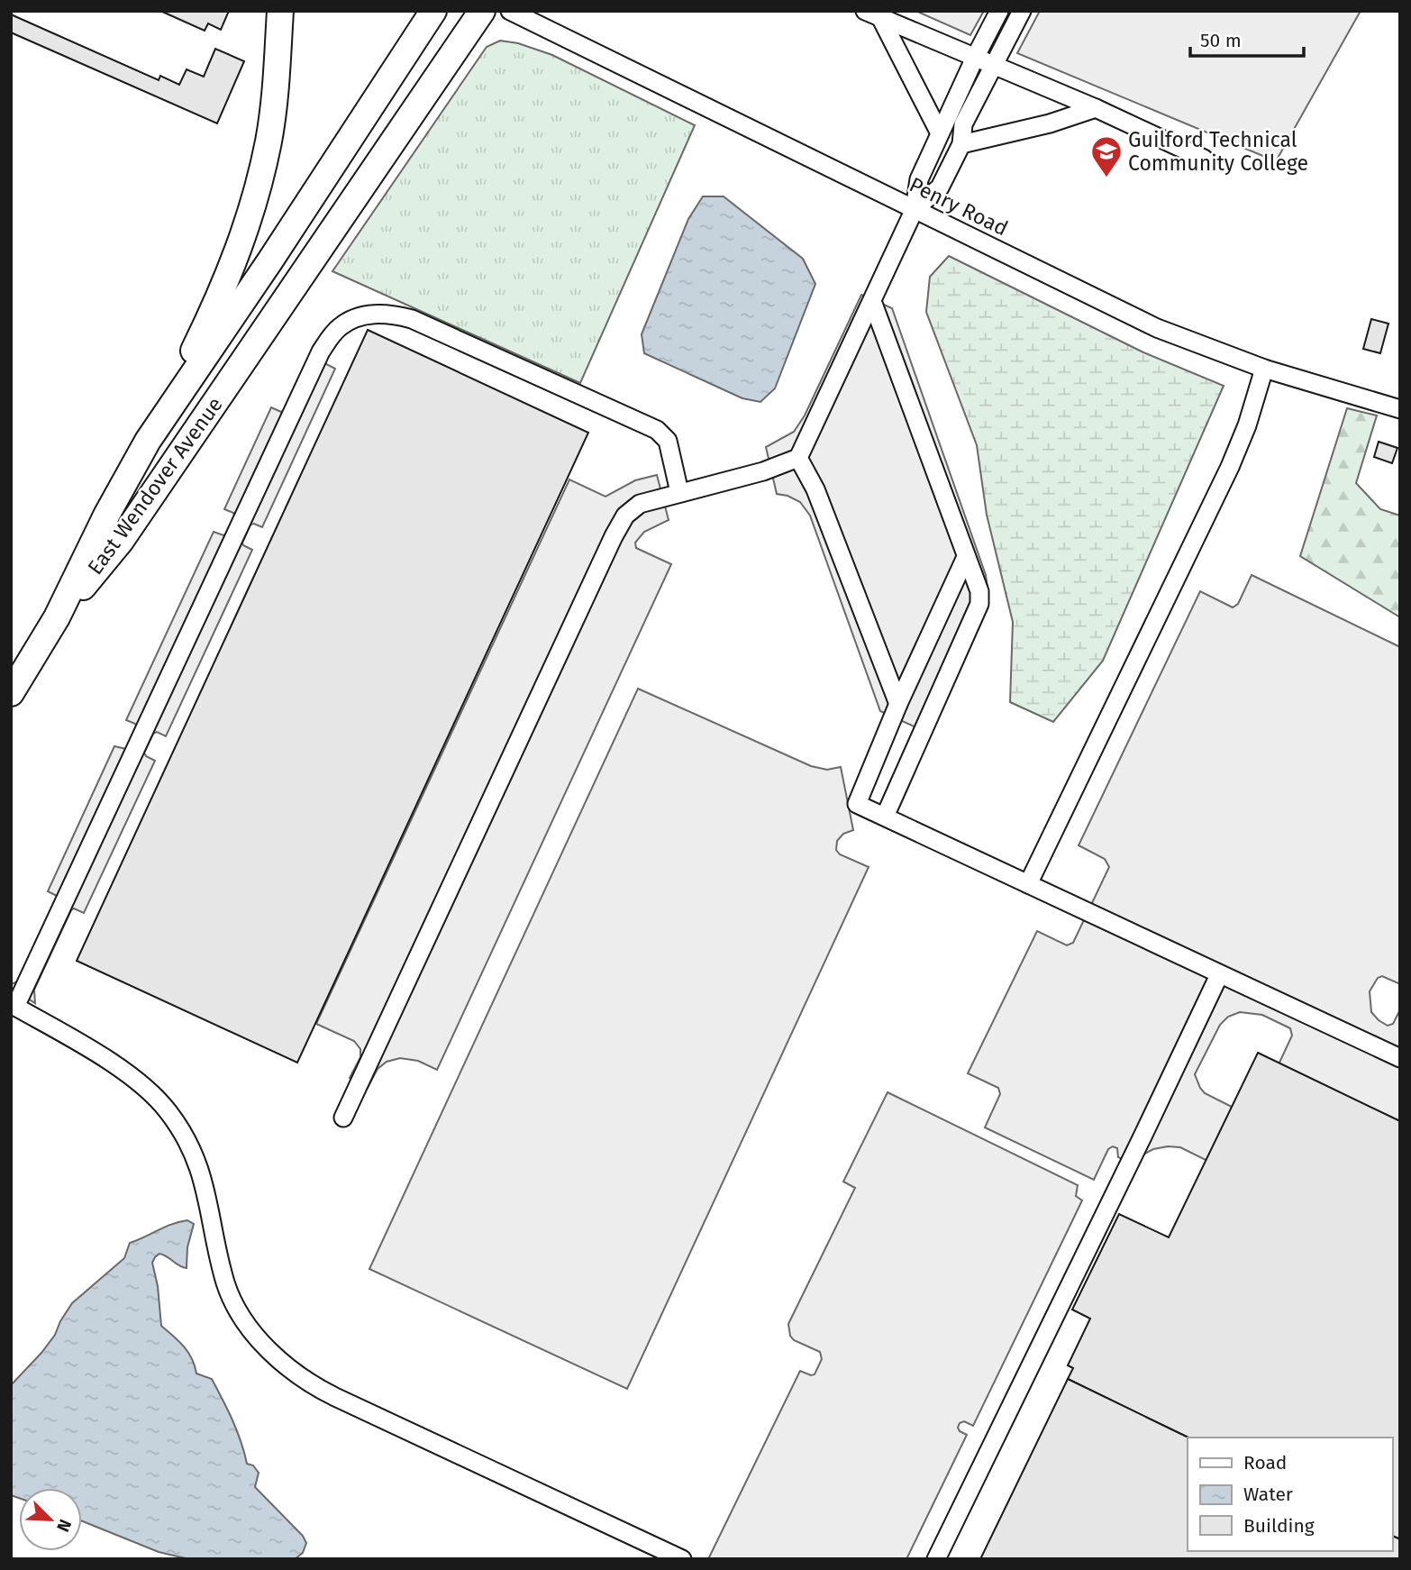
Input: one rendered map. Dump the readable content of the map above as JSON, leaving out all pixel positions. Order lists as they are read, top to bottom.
{
  "streets": {
    "highway": ["East Wendover Avenue"],
    "street": ["Penry Road"]
  },
  "places": {
    "school or university": ["Guilford Technical Community College"]
  },
  "legend": ["Road", "Water", "Building"],
  "scale_bar": "50 m",
  "north": "bottom right"
}
